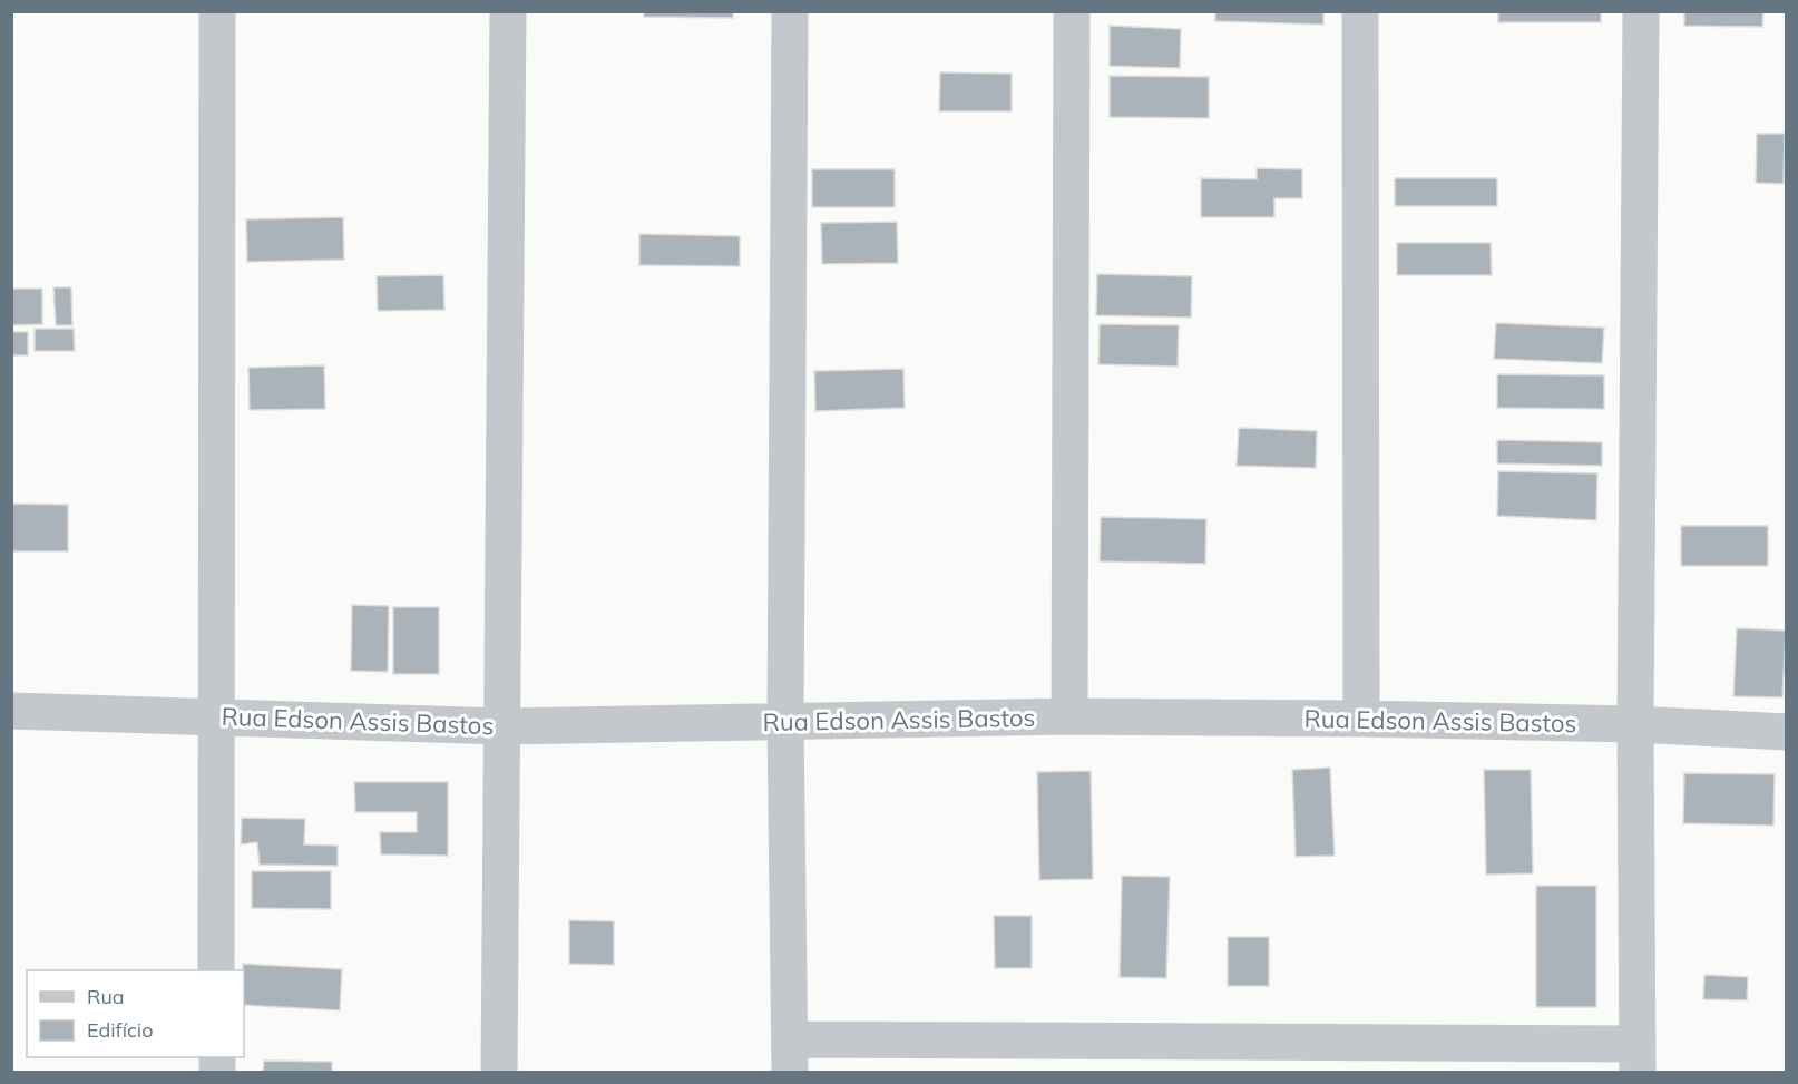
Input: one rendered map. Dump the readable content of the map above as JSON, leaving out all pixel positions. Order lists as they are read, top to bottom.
{
  "streets": {
    "street": ["Rua Edson Assis Bastos"]
  },
  "legend": ["Rua", "Edifício"]
}
